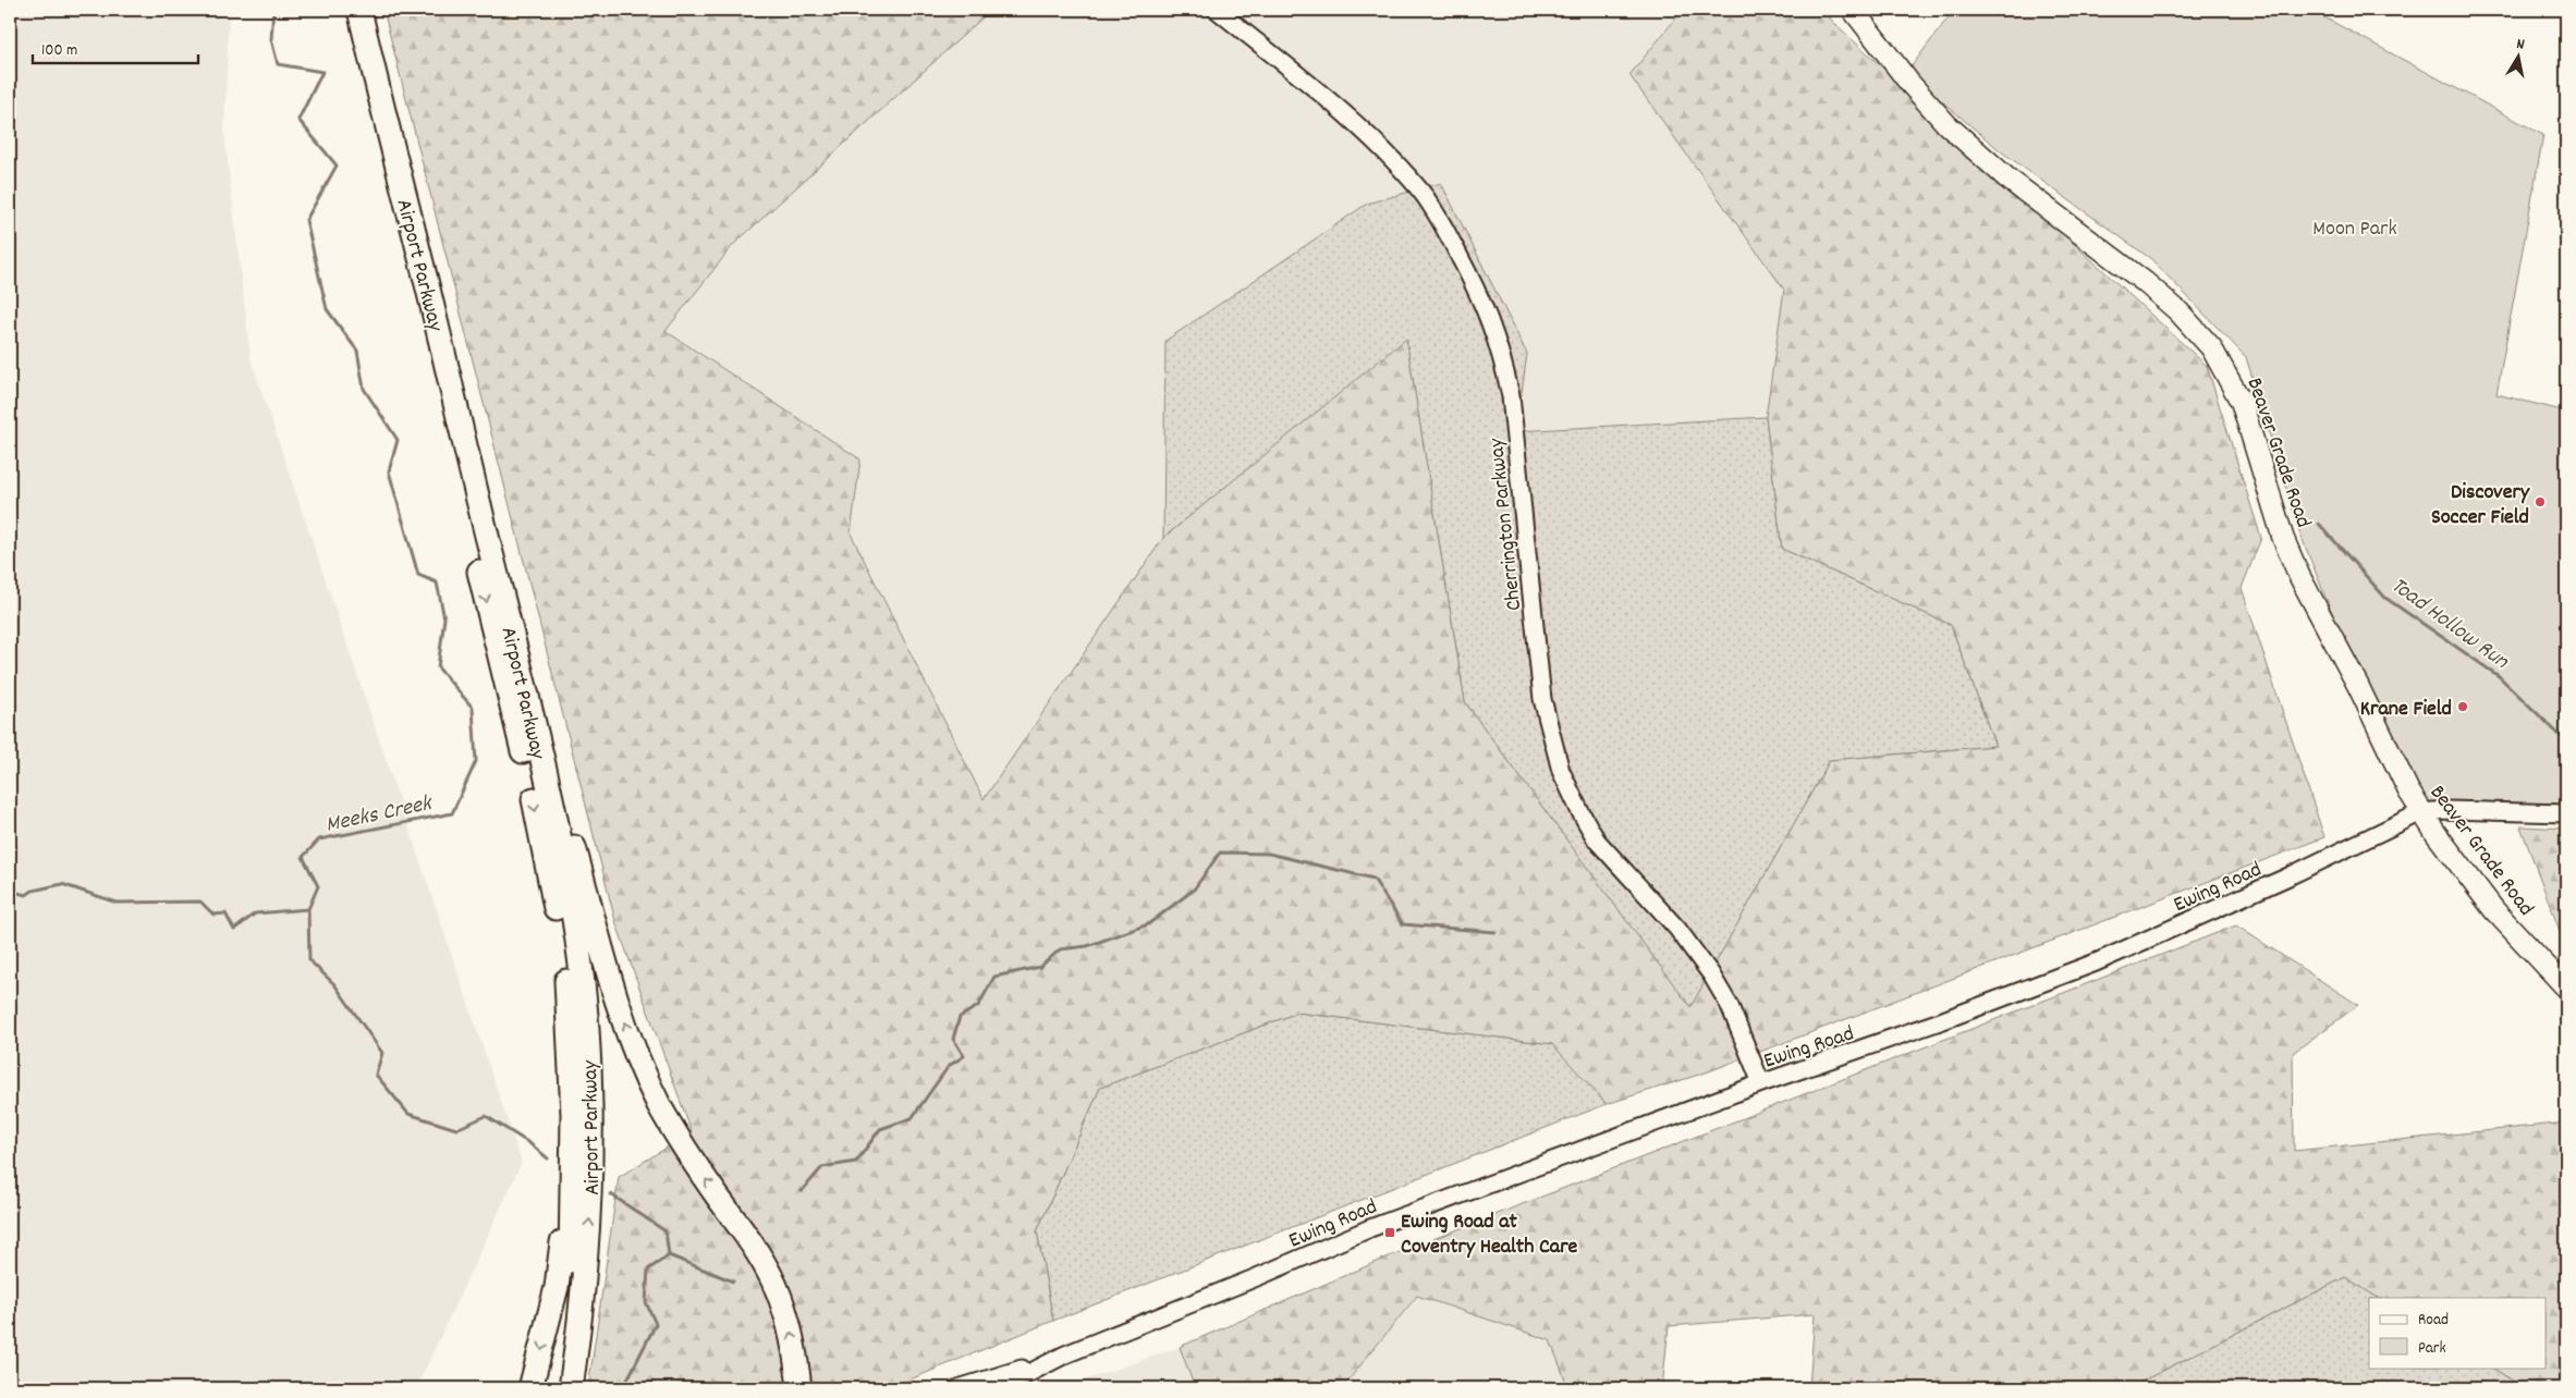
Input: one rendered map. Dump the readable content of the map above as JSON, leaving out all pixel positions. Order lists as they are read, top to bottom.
{
  "streets": {
    "highway": ["Airport Parkway"],
    "main road": ["Beaver Grade Road"],
    "street": ["Cherrington Parkway", "Ewing Road"]
  },
  "crossings": [
    ["Beaver Grade Road", "Ewing Road"],
    ["Cherrington Parkway", "Ewing Road"]
  ],
  "water": ["Toad Hollow Run", "Meeks Creek"],
  "parks": ["Moon Park"],
  "places": {
    "other": ["Discovery Soccer Field", "Krane Field"],
    "transit": ["Ewing Road at Coventry Health Care"]
  },
  "legend": ["Road", "Park"],
  "scale_bar": "100 m",
  "north": "top"
}
